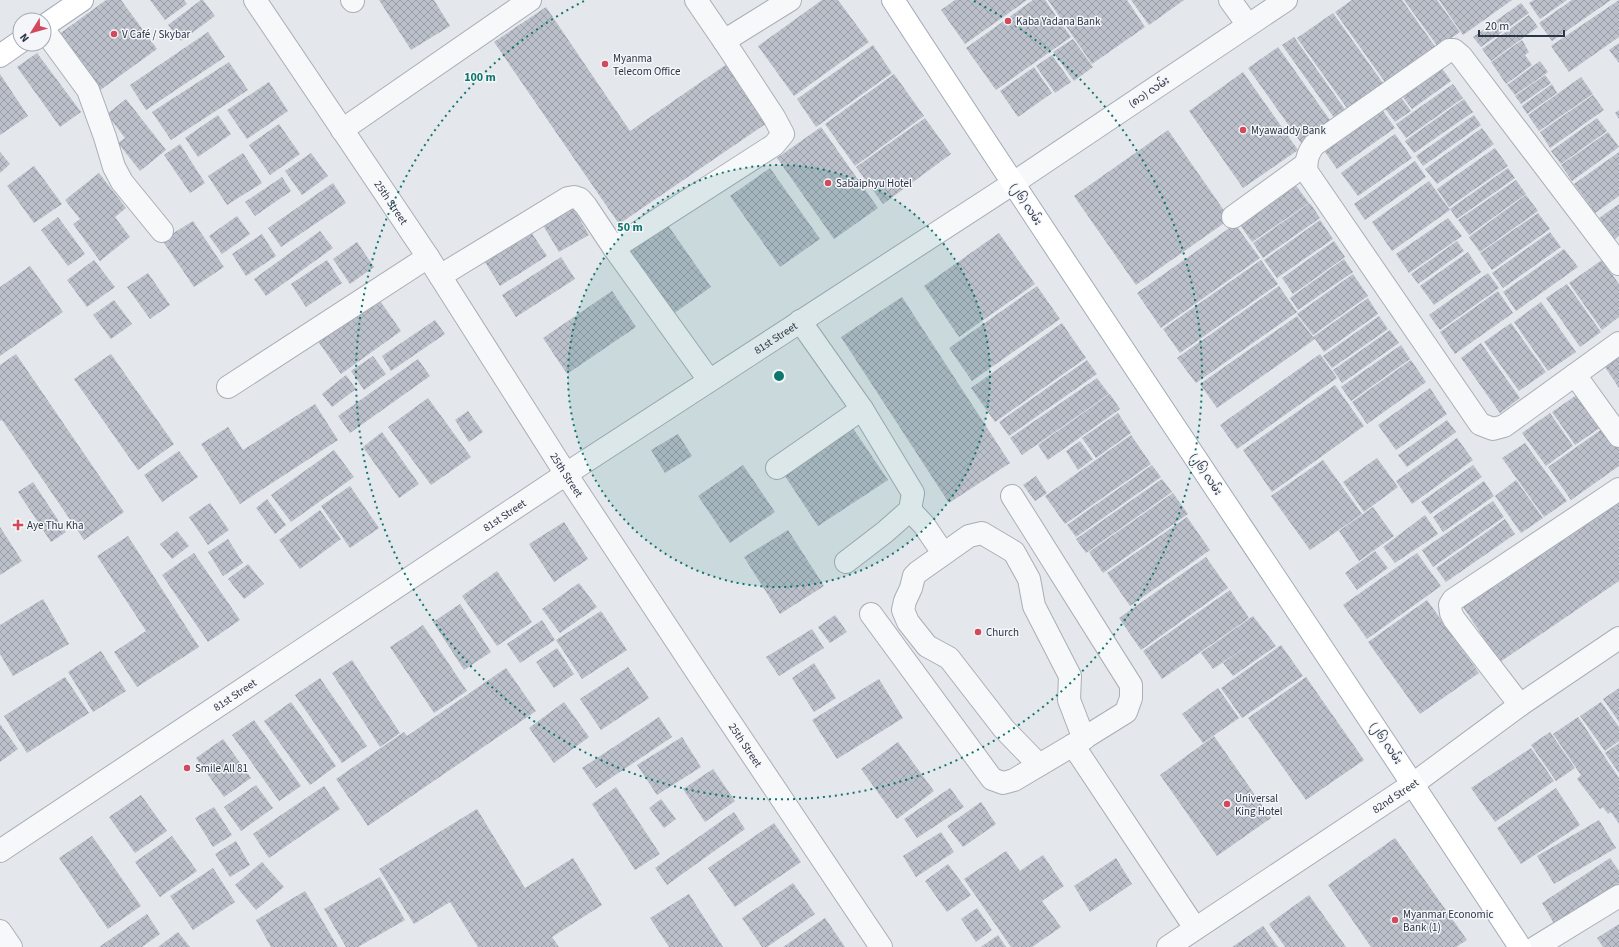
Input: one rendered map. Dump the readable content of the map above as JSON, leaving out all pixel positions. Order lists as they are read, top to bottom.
{
  "streets": {
    "main road": ["(၂၆) လမ်း"],
    "street": [
      "(၈၁) လမ်း",
      "25th Street",
      "81st Street",
      "82nd Street"
    ]
  },
  "crossings": [
    ["(၈၁) လမ်း", "(၂၆) လမ်း"],
    ["(၈၁) လမ်း", "81st Street"],
    ["25th Street", "81st Street"],
    ["(၂၆) လမ်း", "81st Street"],
    ["(၂၆) လမ်း", "82nd Street"]
  ],
  "places": {
    "other": [
      "Kaba Yadana Bank",
      "V Café / Skybar",
      "Myanma Telecom Office",
      "Myawaddy Bank",
      "Sabaiphyu Hotel",
      "Church",
      "Smile All 81",
      "Universal King Hotel",
      "Myanmar Economic Bank (1)"
    ],
    "health": ["Aye Thu Kha"]
  },
  "scale_bar": "20 m",
  "north": "bottom left",
  "rings": ["100 m", "50 m"]
}
